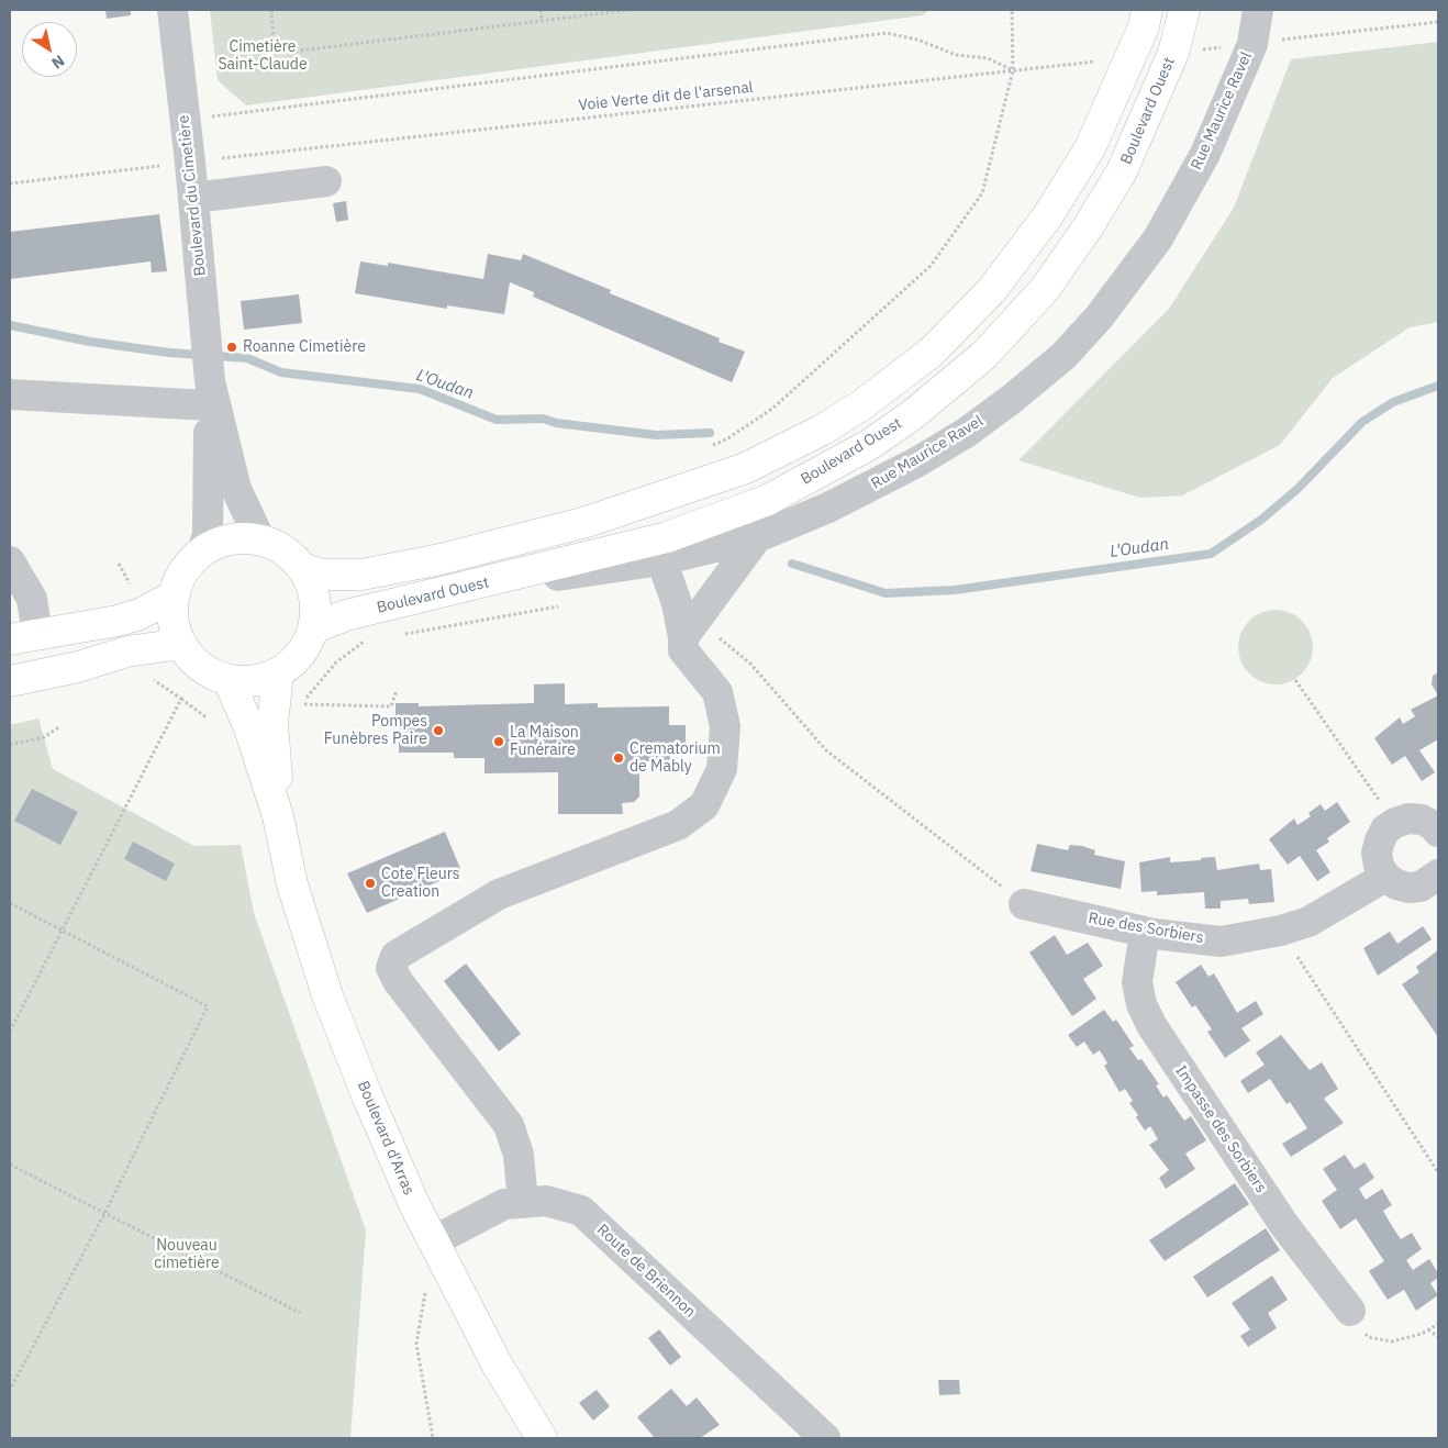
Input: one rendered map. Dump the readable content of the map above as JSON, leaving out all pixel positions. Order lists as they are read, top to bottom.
{
  "streets": {
    "main road": ["Boulevard Ouest", "Boulevard d'Arras"],
    "street": [
      "Rue Maurice Ravel",
      "Boulevard du Cimetière",
      "Rue des Sorbiers",
      "Impasse des Sorbiers",
      "Route de Briennon"
    ],
    "path": ["Voie Verte dit de l'arsenal"]
  },
  "crossings": [
    ["Boulevard Ouest", "Rue Maurice Ravel"],
    ["Boulevard Ouest", "Boulevard du Cimetière"],
    ["Boulevard Ouest", "Boulevard d'Arras"],
    ["Boulevard du Cimetière", "Boulevard d'Arras"],
    ["Rue des Sorbiers", "Impasse des Sorbiers"],
    ["Boulevard d'Arras", "Route de Briennon"]
  ],
  "water": ["L'Oudan"],
  "parks": ["Cimetière Saint-Claude", "Nouveau cimetière"],
  "places": [
    "Roanne Cimetière",
    "Pompes Funèbres Paire",
    "La Maison Funéraire",
    "Crematorium de Mably",
    "Cote Fleurs Creation"
  ],
  "north": "bottom right"
}
